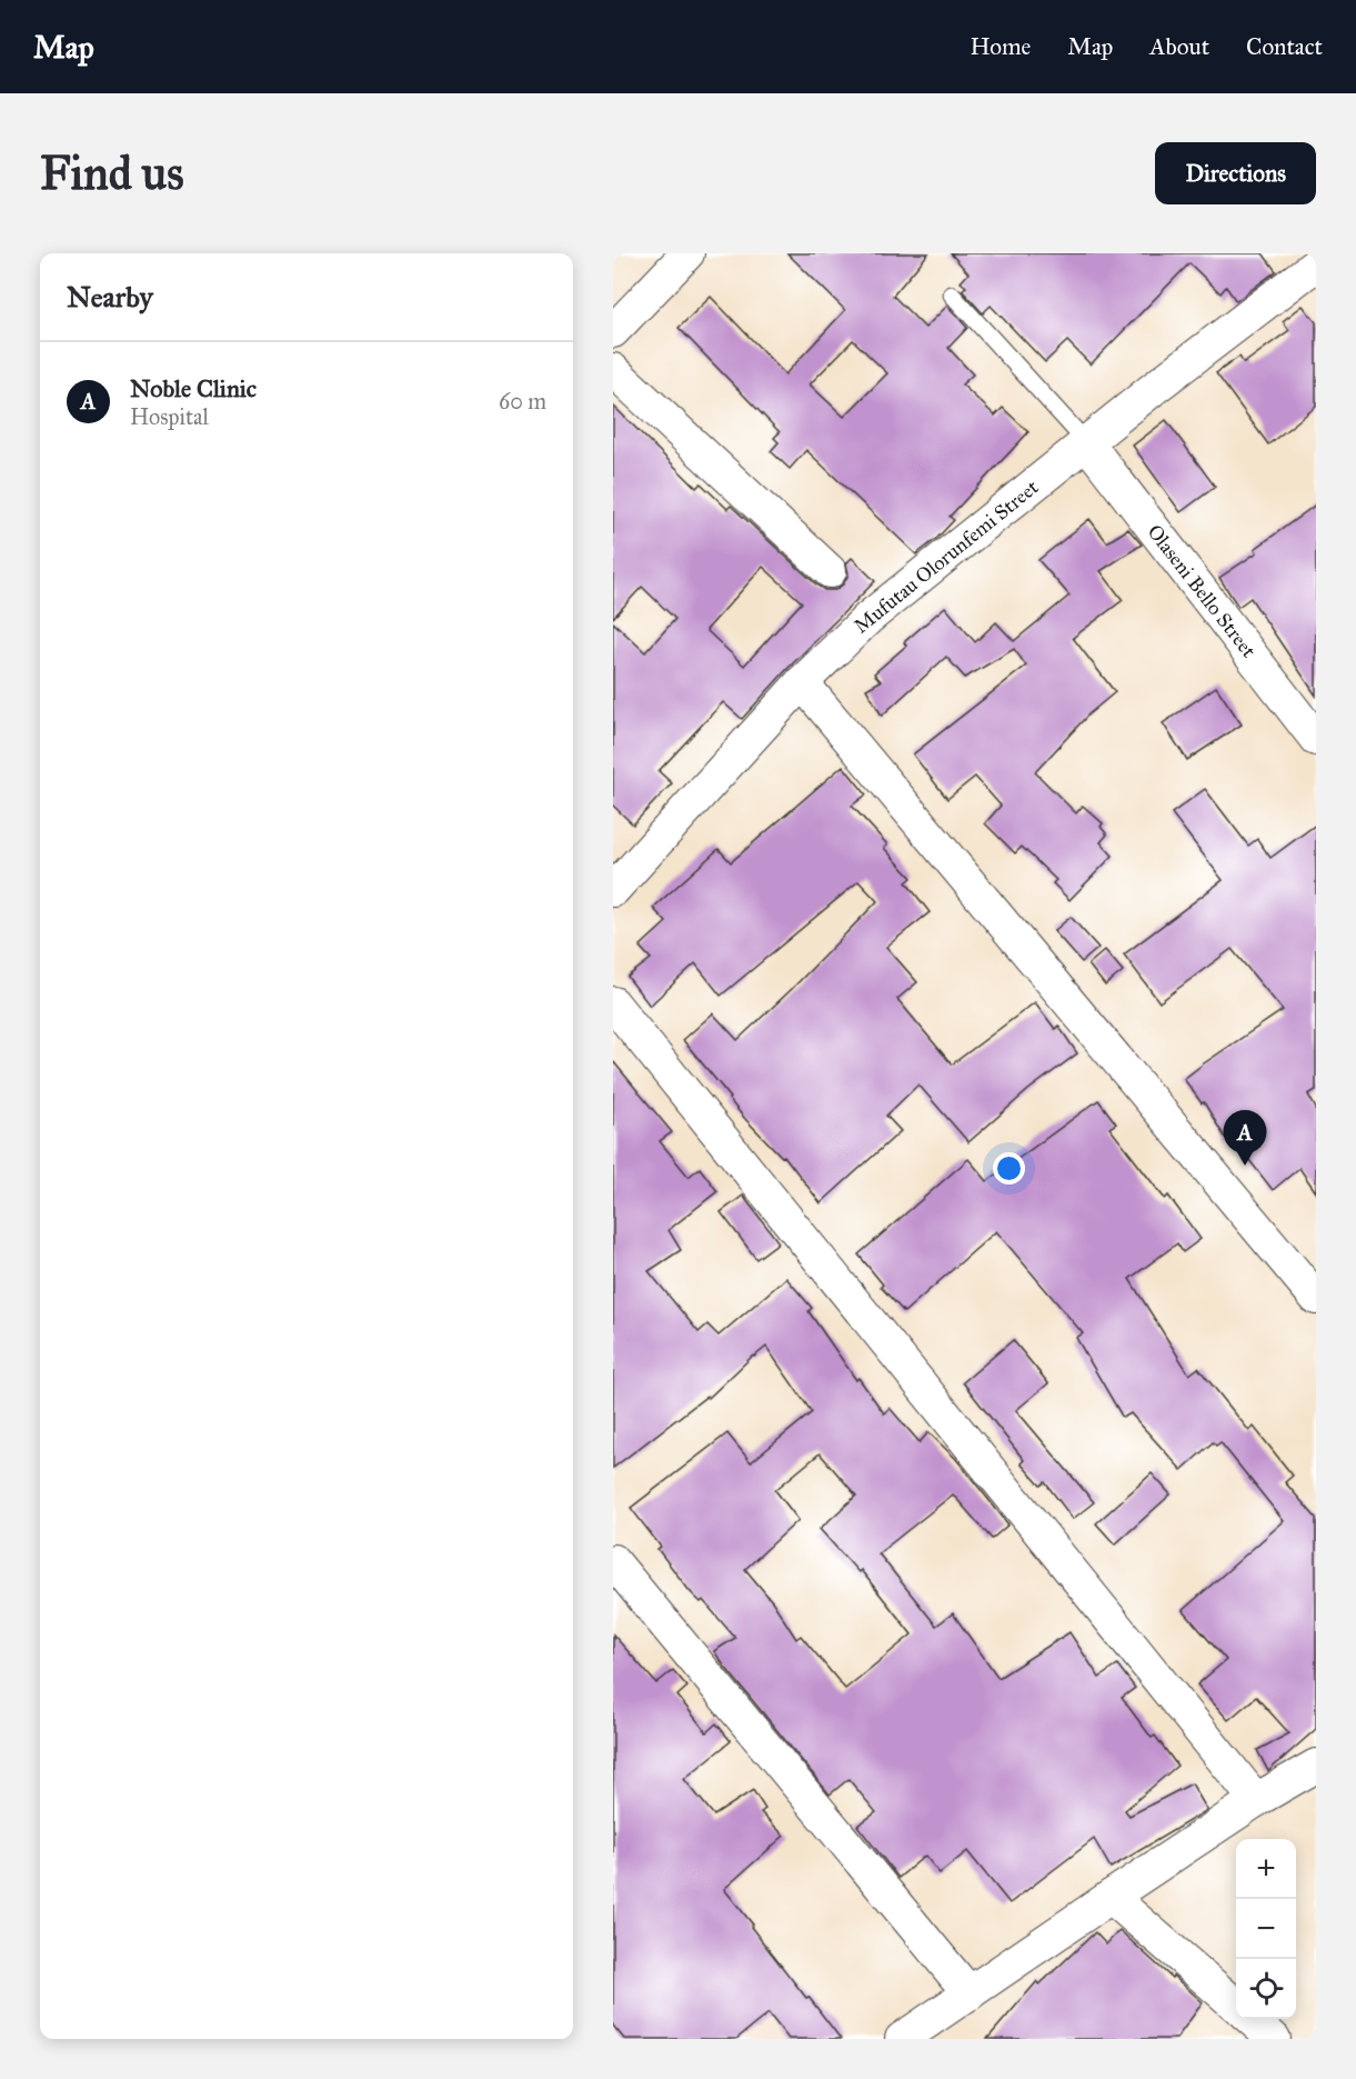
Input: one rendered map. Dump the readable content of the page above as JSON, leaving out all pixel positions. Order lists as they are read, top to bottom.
{
  "streets": {
    "street": ["Mufutau Olorunfemi Street", "Olaseni Bello Street"]
  },
  "crossings": [
    ["Mufutau Olorunfemi Street", "Olaseni Bello Street"]
  ],
  "page": {
    "header": "Map",
    "nav": [
      "Home",
      "Map",
      "About",
      "Contact"
    ],
    "buttons": "Directions",
    "title": "Find us",
    "heading": "Nearby",
    "list": [
      {
        "mark": "A",
        "name": "Noble Clinic",
        "note": "Hospital",
        "value": "60 m"
      }
    ],
    "pins": "A",
    "map_buttons": ["+", "−"]
  }
}
